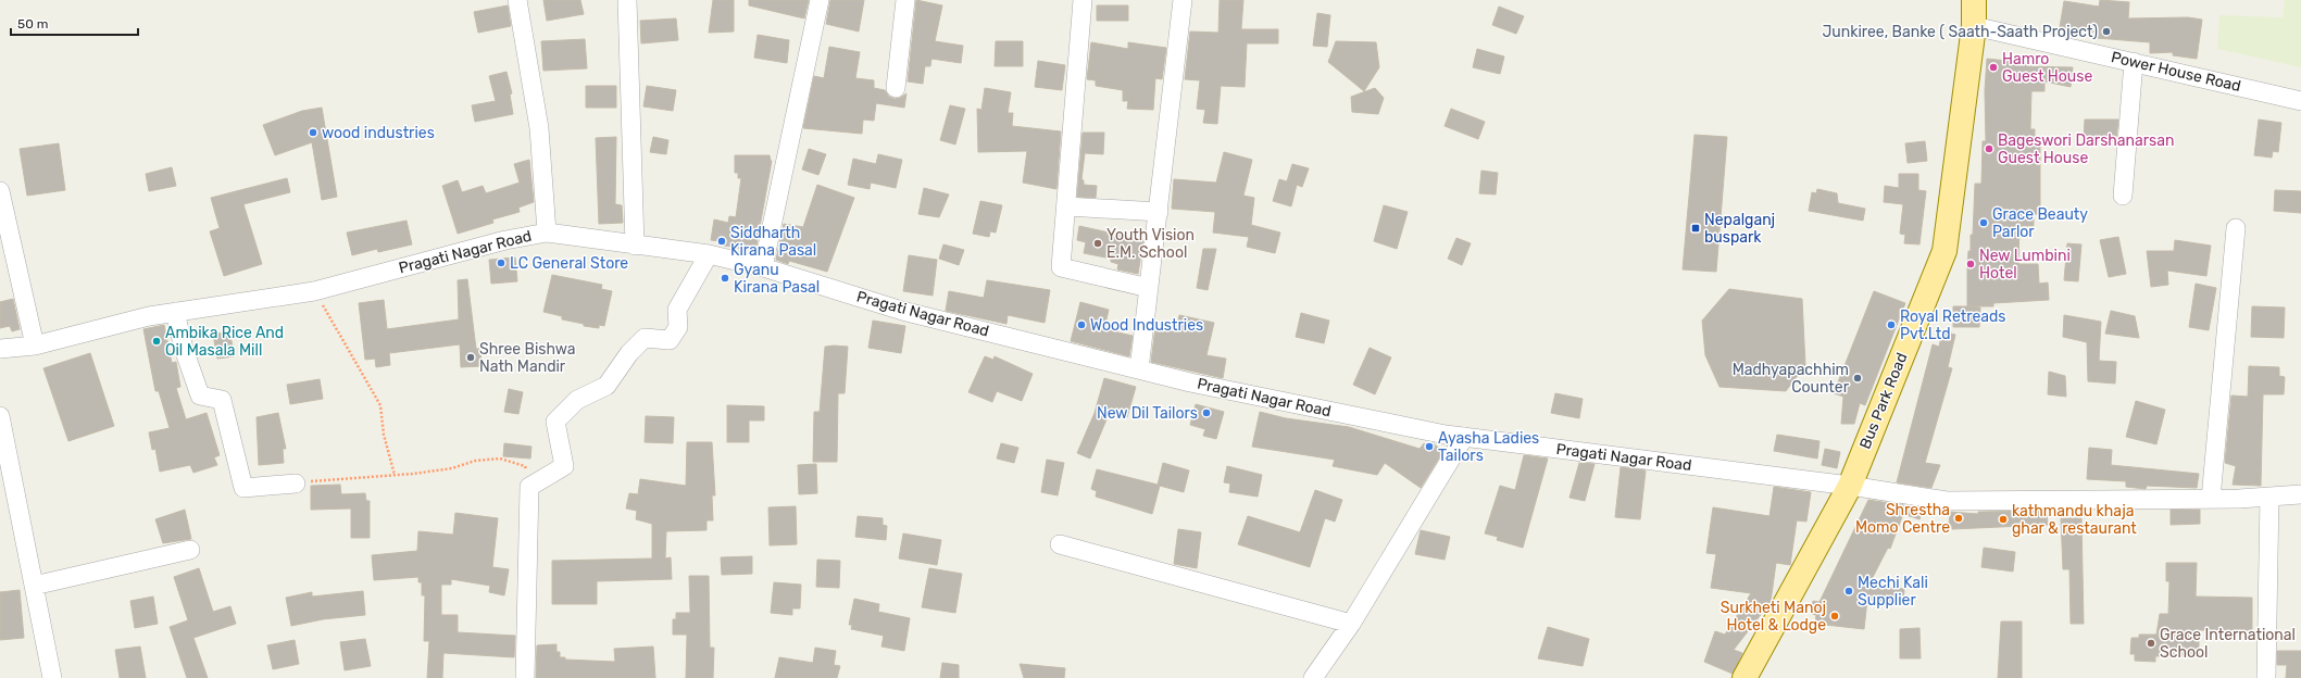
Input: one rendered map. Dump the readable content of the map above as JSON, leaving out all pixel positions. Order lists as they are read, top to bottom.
{
  "streets": {
    "main road": ["Bus Park Road"],
    "street": ["Power House Road", "Pragati Nagar Road"]
  },
  "crossings": [
    ["Power House Road", "Bus Park Road"],
    ["Pragati Nagar Road", "Bus Park Road"]
  ],
  "places": {
    "other": [
      "Junkiree, Banke ( Saath-Saath Project)",
      "Hamro Guest House",
      "wood industries",
      "Bageswori Darshanarsan Guest House",
      "Grace Beauty Parlor",
      "Siddharth Kirana Pasal",
      "Youth Vision E.M. School",
      "LC General Store",
      "New Lumbini Hotel",
      "Gyanu Kirana Pasal",
      "Wood Industries",
      "Royal Retreads Pvt.Ltd",
      "Ambika Rice And Oil Masala Mill",
      "Shree Bishwa Nath Mandir",
      "Madhyapachhim Counter",
      "New Dil Tailors",
      "Ayasha Ladies Tailors",
      "Shrestha Momo Centre",
      "kathmandu khaja ghar & restaurant",
      "Mechi Kali Supplier",
      "Surkheti Manoj Hotel & Lodge",
      "Grace International School"
    ],
    "transit": ["Nepalganj buspark"]
  },
  "scale_bar": "50 m"
}
